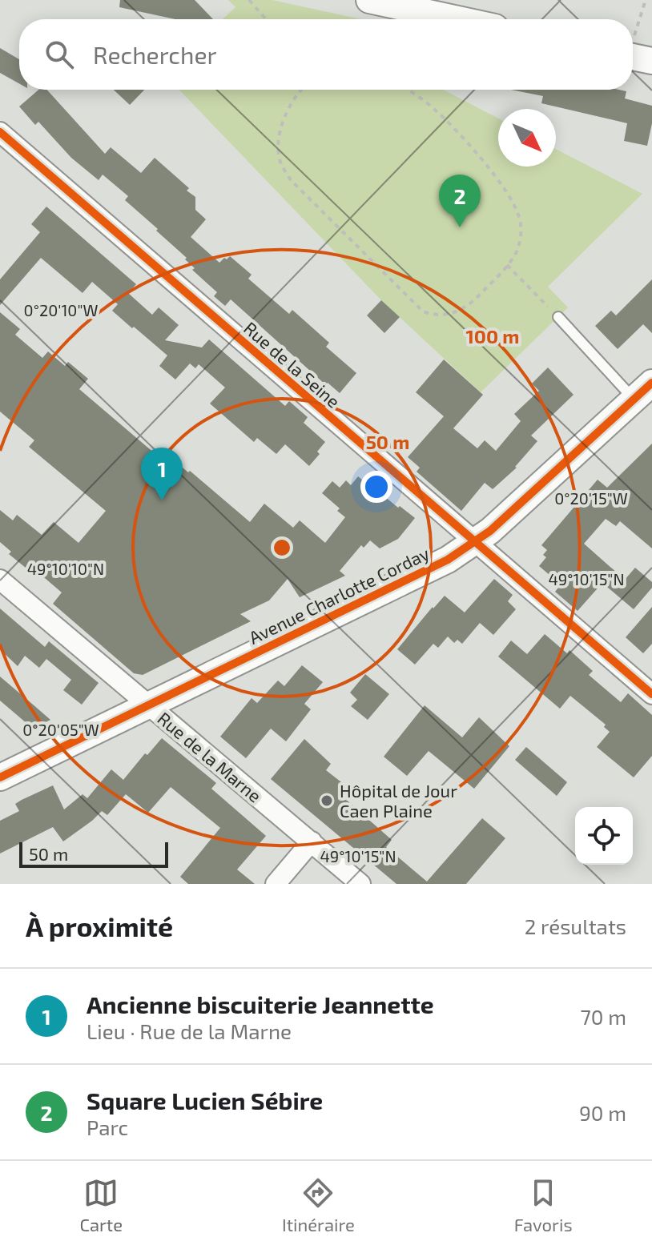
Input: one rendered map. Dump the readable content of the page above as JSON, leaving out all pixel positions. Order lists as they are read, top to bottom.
{
  "streets": {
    "street": ["Rue de la Seine", "Avenue Charlotte Corday", "Rue de la Marne"]
  },
  "crossings": [
    ["Rue de la Seine", "Avenue Charlotte Corday"],
    ["Avenue Charlotte Corday", "Rue de la Marne"]
  ],
  "places": ["Hôpital de Jour Caen Plaine"],
  "scale_bar": "50 m",
  "north": "bottom right",
  "page": {
    "search": "Rechercher",
    "pins": ["2", "1"],
    "scale": "50 m",
    "heading": ["À proximité", "2 résultats"],
    "list": [
      {
        "mark": "1",
        "name": "Ancienne biscuiterie Jeannette",
        "note": "Lieu · Rue de la Marne",
        "value": "70 m"
      },
      {
        "mark": "2",
        "name": "Square Lucien Sébire",
        "note": "Parc",
        "value": "90 m"
      }
    ],
    "nav": ["Carte", "Itinéraire", "Favoris"]
  },
  "coordinates": [
    "0°20'10\"W",
    "0°20'15\"W",
    "49°10'10\"N",
    "49°10'15\"N",
    "0°20'05\"W"
  ],
  "rings": ["100 m", "50 m"]
}
